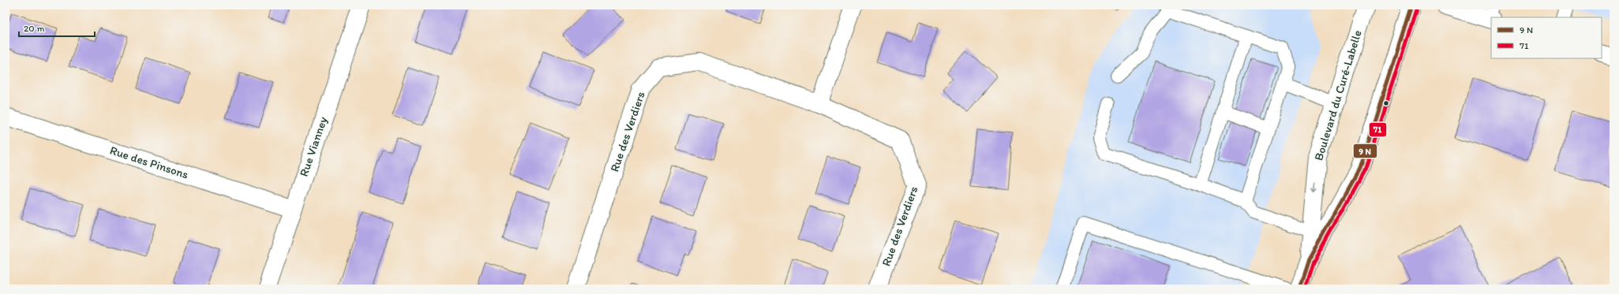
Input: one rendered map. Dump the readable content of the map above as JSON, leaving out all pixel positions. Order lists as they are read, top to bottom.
{
  "streets": {
    "street": [
      "Boulevard du Curé-Labelle",
      "Rue des Verdiers",
      "Rue Vianney",
      "Rue des Pinsons"
    ]
  },
  "crossings": [
    ["Rue Vianney", "Rue des Pinsons"]
  ],
  "lines": ["transit line 71"],
  "legend": ["9 N", "71"],
  "scale_bar": "20 m"
}
